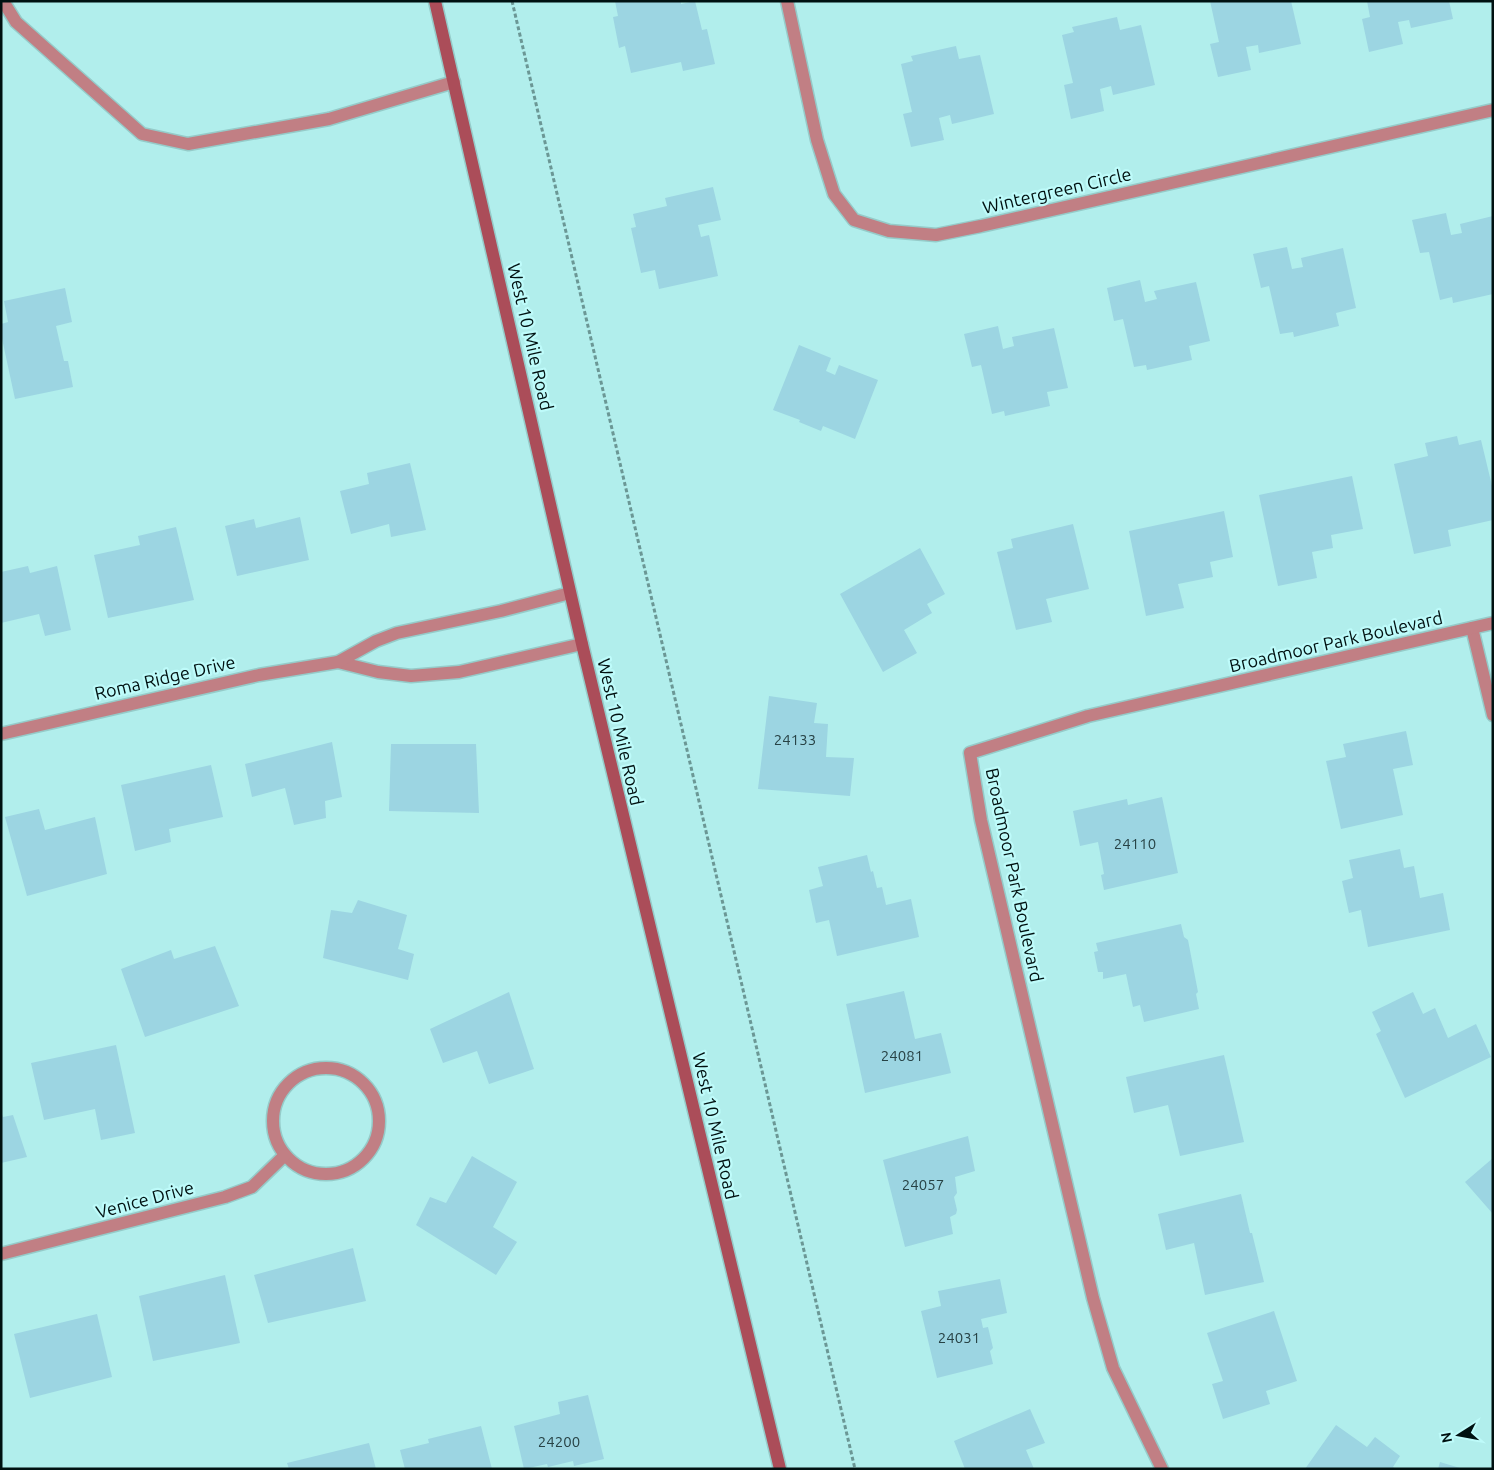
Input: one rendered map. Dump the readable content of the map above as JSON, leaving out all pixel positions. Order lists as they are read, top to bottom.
{
  "streets": {
    "main road": ["West 10 Mile Road"],
    "street": [
      "Wintergreen Circle",
      "Broadmoor Park Boulevard",
      "Roma Ridge Drive",
      "Venice Drive"
    ]
  },
  "crossings": [
    ["West 10 Mile Road", "Roma Ridge Drive"]
  ],
  "house_numbers": [
    "24133",
    "24110",
    "24081",
    "24057",
    "24031",
    "24200"
  ],
  "north": "left"
}
